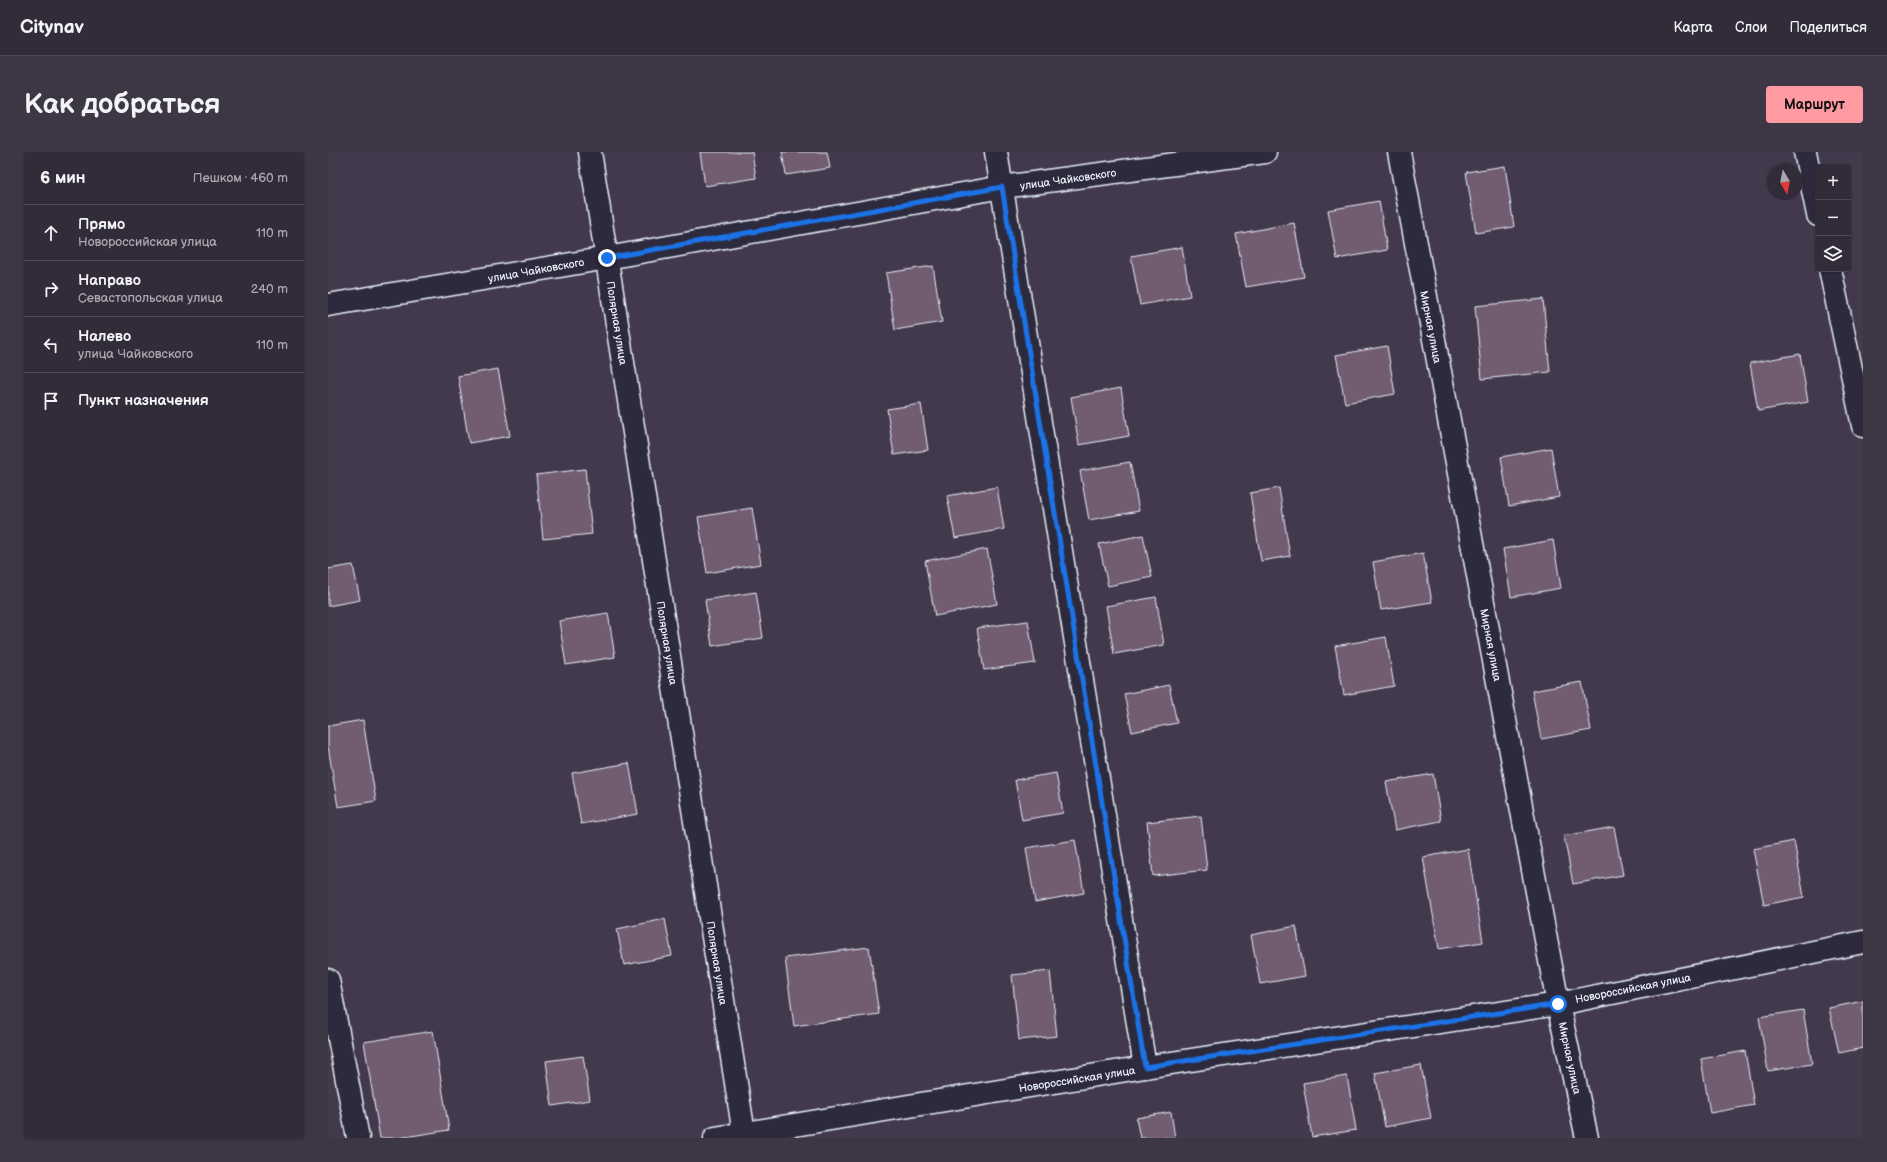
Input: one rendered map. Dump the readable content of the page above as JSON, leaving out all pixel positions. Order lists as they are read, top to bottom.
{
  "streets": {
    "street": [
      "улица Чайковского",
      "Полярная улица",
      "Мирная улица",
      "Новороссийская улица"
    ]
  },
  "crossings": [
    ["улица Чайковского", "Полярная улица"],
    ["Полярная улица", "Новороссийская улица"],
    ["Мирная улица", "Новороссийская улица"]
  ],
  "north": "bottom",
  "page": {
    "header": "Citynav",
    "nav": ["Карта", "Слои", "Поделиться"],
    "buttons": "Маршрут",
    "title": "Как добраться",
    "heading": ["6 мин", "Пешком · 460 m"],
    "map_buttons": ["+", "−"],
    "list": [
      ["Прямо", "Новороссийская улица", "110 m"],
      ["Направо", "Севастопольская улица", "240 m"],
      ["Налево", "улица Чайковского", "110 m"],
      "Пункт назначения"
    ]
  }
}
